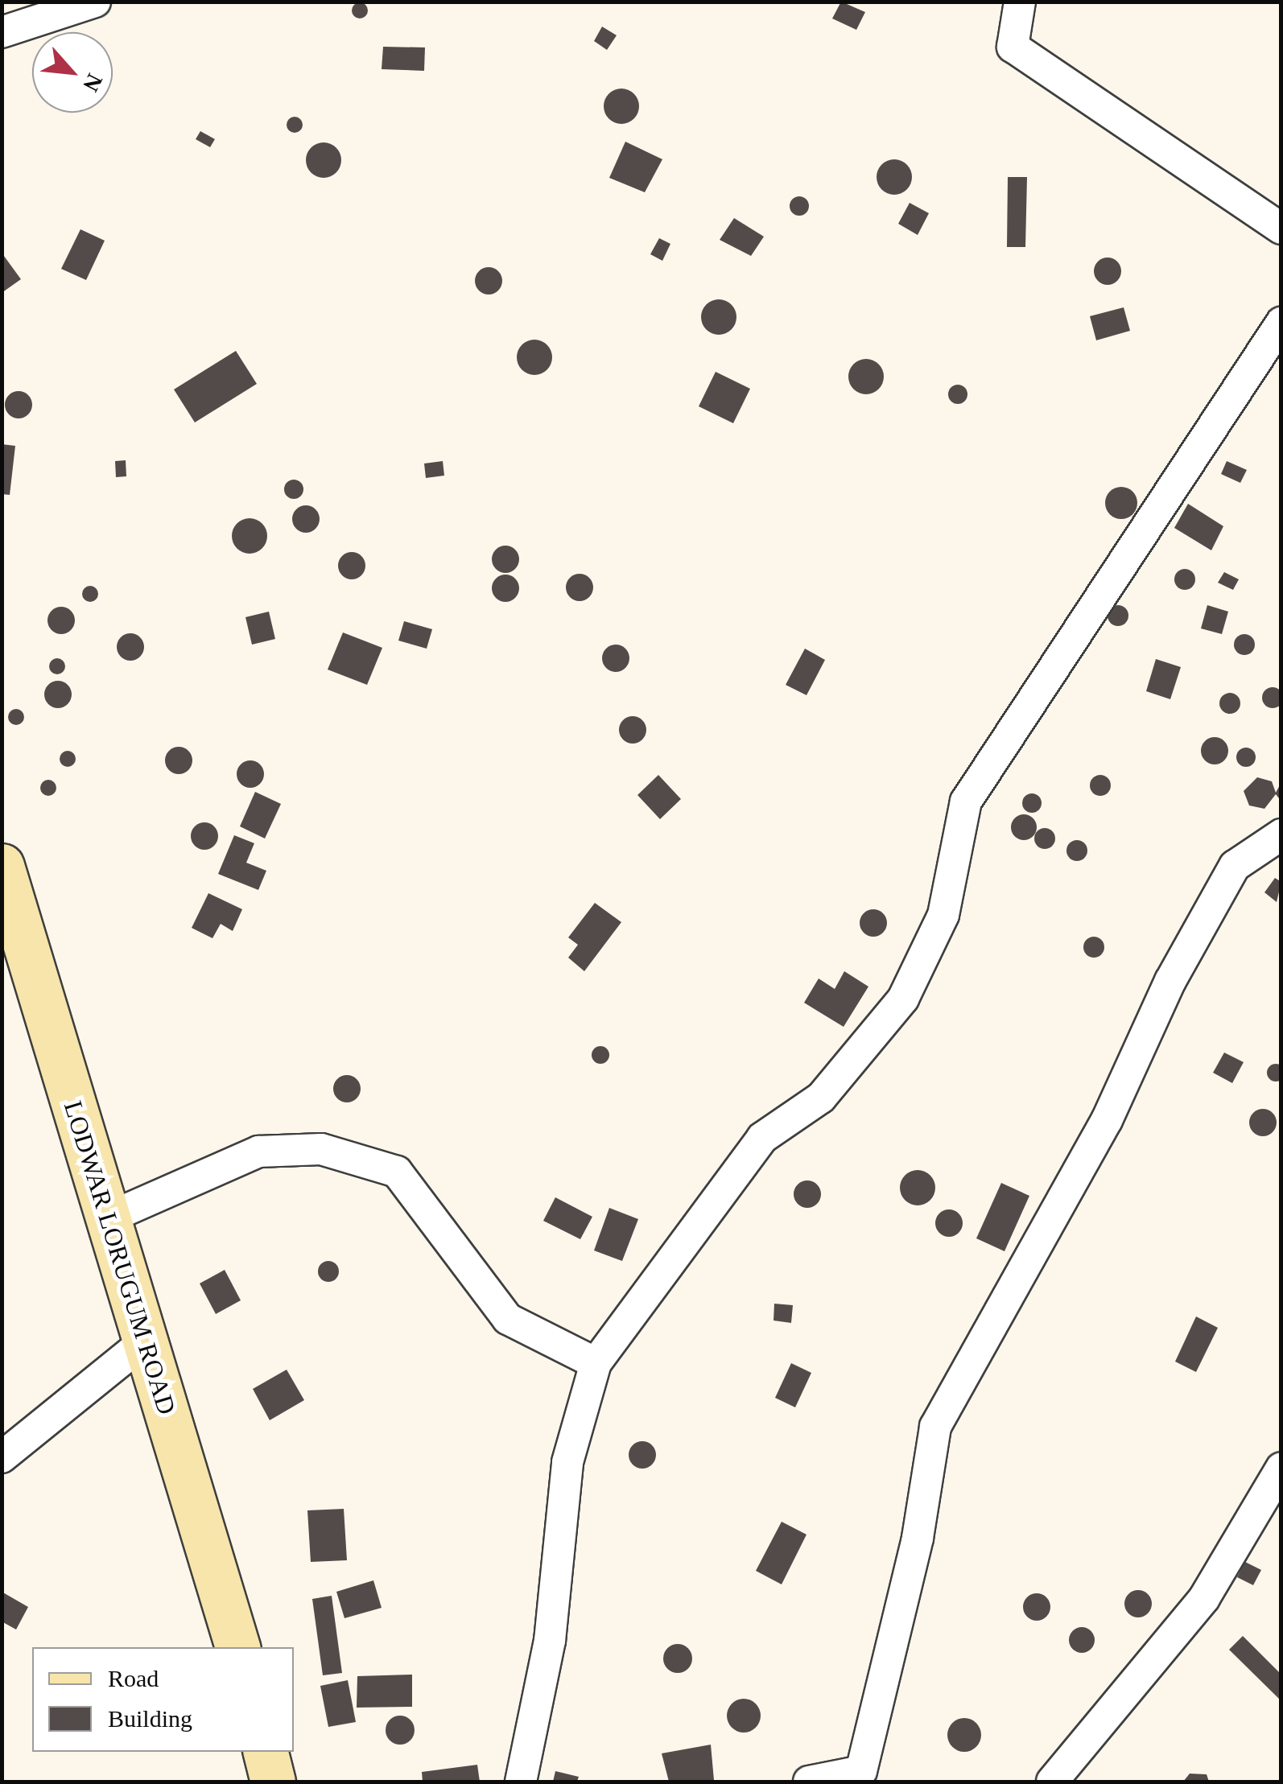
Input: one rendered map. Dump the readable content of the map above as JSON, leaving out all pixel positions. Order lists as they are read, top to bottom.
{
  "streets": {
    "main road": ["LODWAR LORUGUM ROAD"]
  },
  "legend": ["Road", "Building"],
  "north": "bottom right"
}
